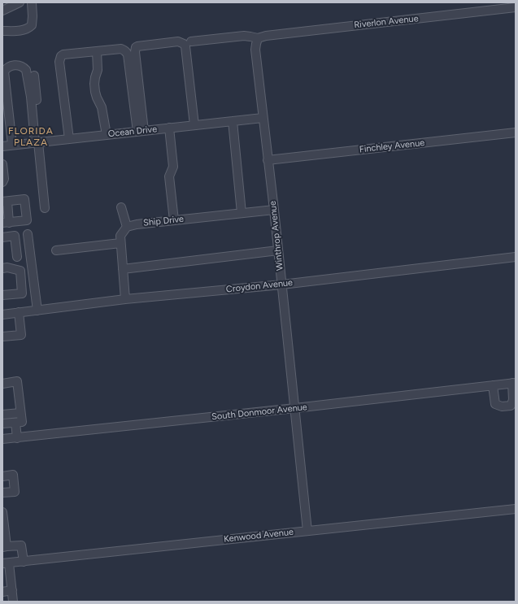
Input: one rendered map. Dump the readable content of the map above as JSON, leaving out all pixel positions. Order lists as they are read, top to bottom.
{
  "streets": {
    "street": [
      "Riverlon Avenue",
      "Ocean Drive",
      "Finchley Avenue",
      "Ship Drive",
      "Winthrop Avenue",
      "Croydon Avenue",
      "South Donmoor Avenue",
      "Kenwood Avenue"
    ]
  },
  "crossings": [
    ["Riverlon Avenue", "Winthrop Avenue"],
    ["Ocean Drive", "Winthrop Avenue"],
    ["Finchley Avenue", "Winthrop Avenue"],
    ["Ship Drive", "Winthrop Avenue"],
    ["Winthrop Avenue", "Croydon Avenue"],
    ["Winthrop Avenue", "South Donmoor Avenue"],
    ["Winthrop Avenue", "Kenwood Avenue"]
  ],
  "districts": ["FLORIDA PLAZA"]
}
